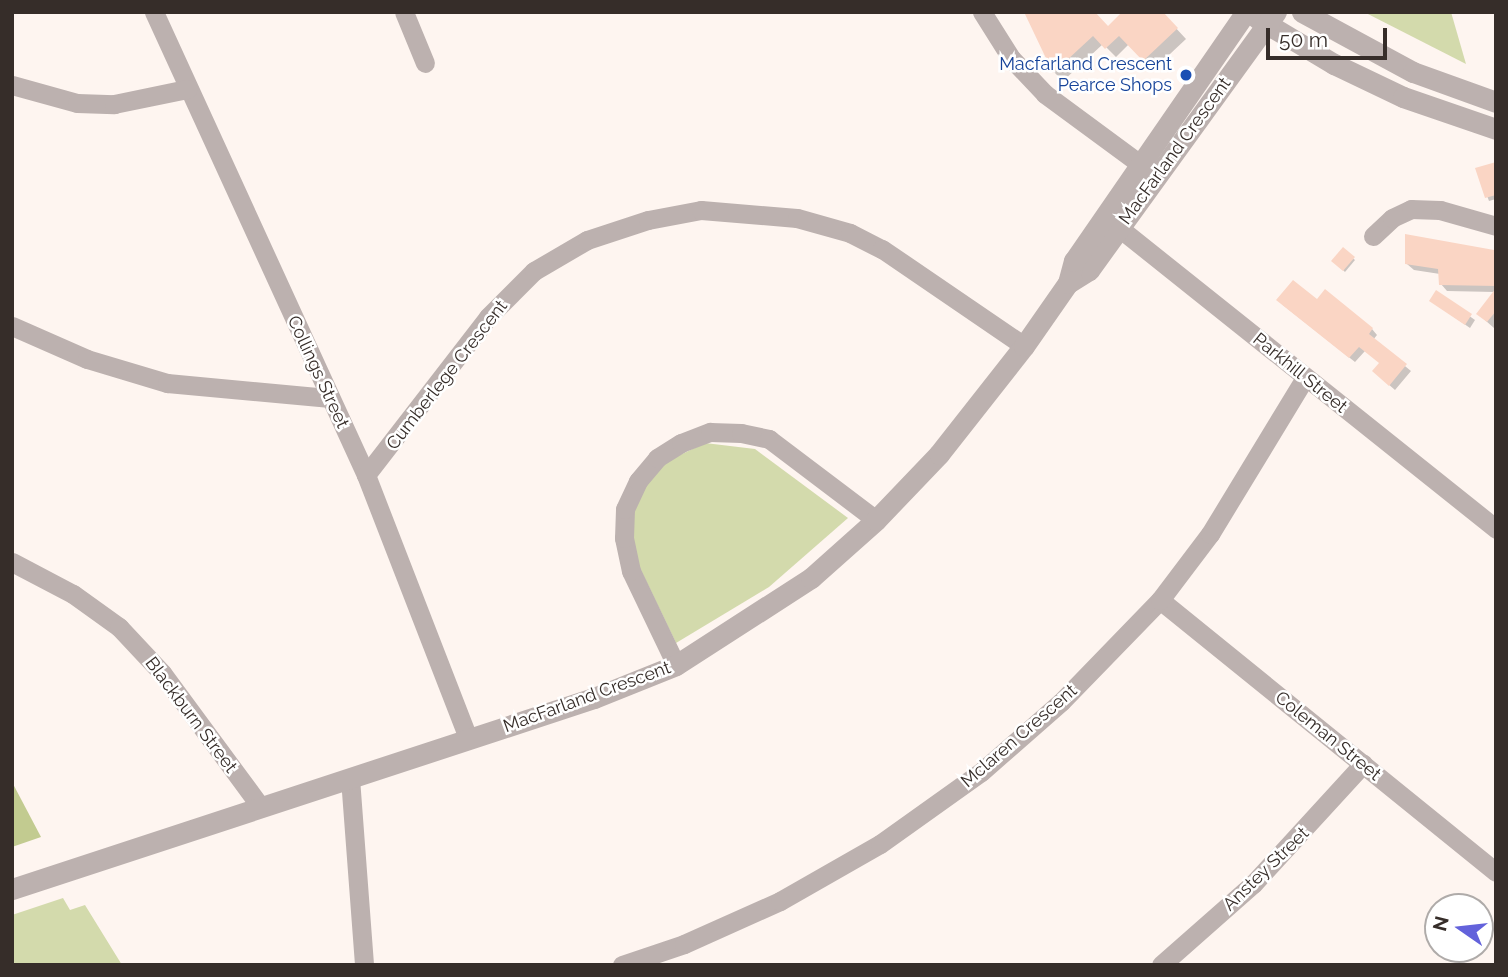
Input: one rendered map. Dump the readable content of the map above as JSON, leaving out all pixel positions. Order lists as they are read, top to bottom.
{
  "streets": {
    "street": [
      "MacFarland Crescent",
      "Collings Street",
      "Parkhill Street",
      "Cumberlege Crescent",
      "Blackburn Street",
      "Mclaren Crescent",
      "Coleman Street",
      "Anstey Street"
    ]
  },
  "crossings": [
    ["MacFarland Crescent", "Collings Street"],
    ["MacFarland Crescent", "Parkhill Street"],
    ["MacFarland Crescent", "Cumberlege Crescent"],
    ["MacFarland Crescent", "Blackburn Street"],
    ["Collings Street", "Cumberlege Crescent"],
    ["Parkhill Street", "Mclaren Crescent"],
    ["Mclaren Crescent", "Coleman Street"],
    ["Coleman Street", "Anstey Street"]
  ],
  "places": ["Macfarland Crescent Pearce Shops"],
  "scale_bar": "50 m",
  "north": "left"
}
